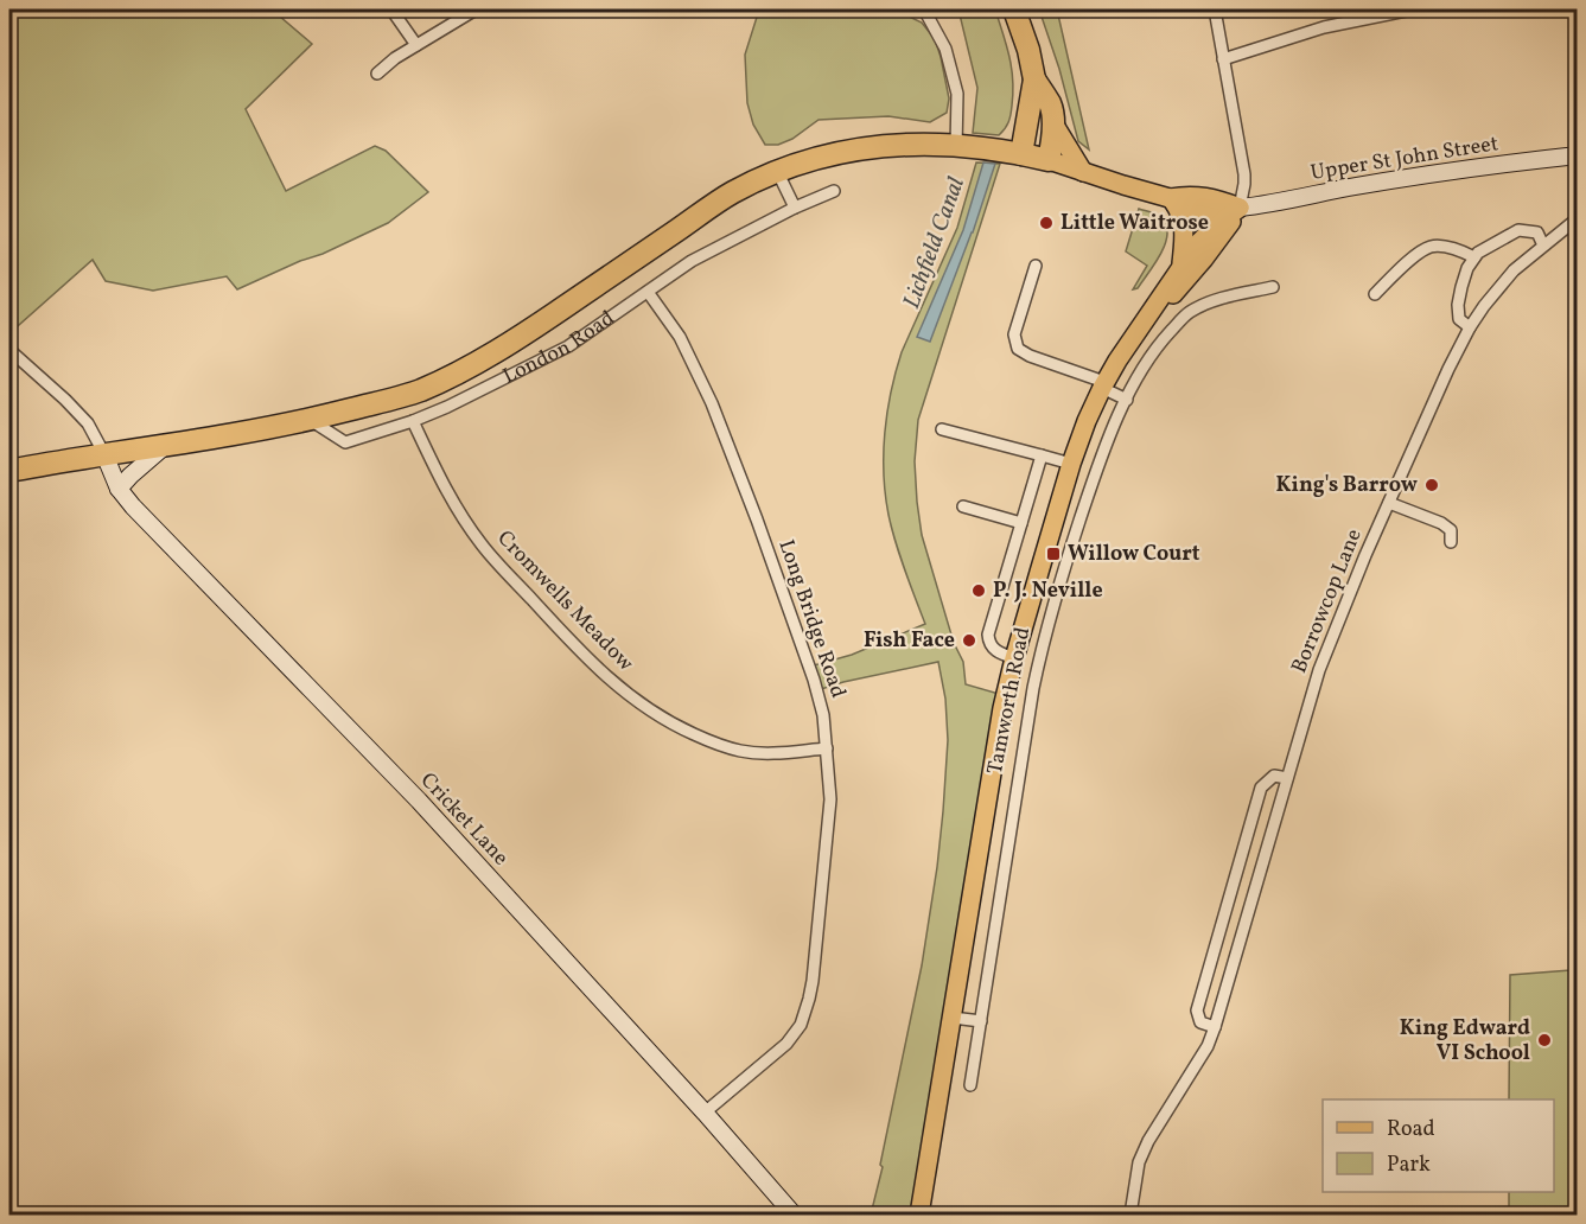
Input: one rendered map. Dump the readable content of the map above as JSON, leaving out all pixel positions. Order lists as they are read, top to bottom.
{
  "streets": {
    "highway": ["London Road"],
    "main road": ["Tamworth Road"],
    "street": [
      "Upper St John Street",
      "Cromwells Meadow",
      "Borrowcop Lane",
      "Long Bridge Road",
      "Cricket Lane"
    ]
  },
  "crossings": [
    ["Upper St John Street", "London Road"],
    ["Upper St John Street", "Tamworth Road"],
    ["London Road", "Cromwells Meadow"],
    ["London Road", "Long Bridge Road"],
    ["London Road", "Tamworth Road"],
    ["London Road", "Cricket Lane"],
    ["Cromwells Meadow", "Long Bridge Road"],
    ["Long Bridge Road", "Cricket Lane"]
  ],
  "water": ["Lichfield Canal"],
  "places": {
    "other": [
      "Little Waitrose",
      "King's Barrow",
      "P. J. Neville",
      "Fish Face",
      "King Edward VI School"
    ],
    "transit": ["Willow Court"]
  },
  "legend": ["Road", "Park"]
}
